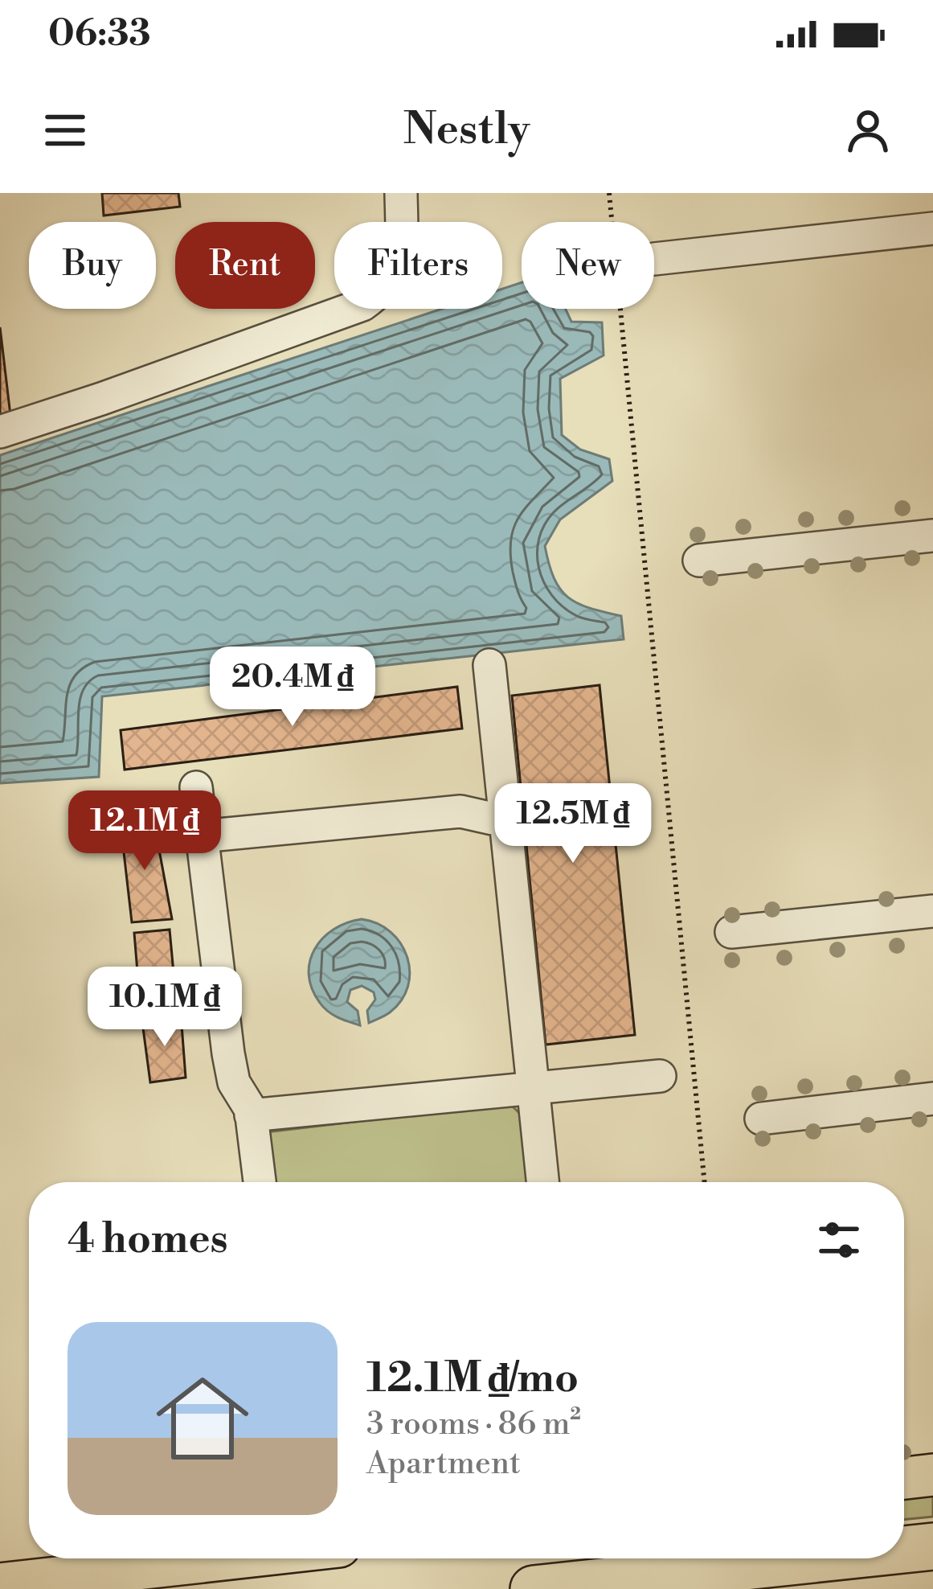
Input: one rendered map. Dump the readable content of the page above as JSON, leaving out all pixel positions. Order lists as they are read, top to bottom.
{
  "page": {
    "status": "06:33",
    "header": "Nestly",
    "chip": [
      "Buy",
      "Rent",
      "Filters",
      "New"
    ],
    "price": [
      "20.4M ₫",
      "12.5M ₫",
      "12.1M ₫",
      "10.1M ₫"
    ],
    "heading": "4 homes",
    "list": [
      {
        "name": "12.1M ₫/mo",
        "note": "3 rooms · 86 m² · Apartment"
      }
    ]
  }
}
